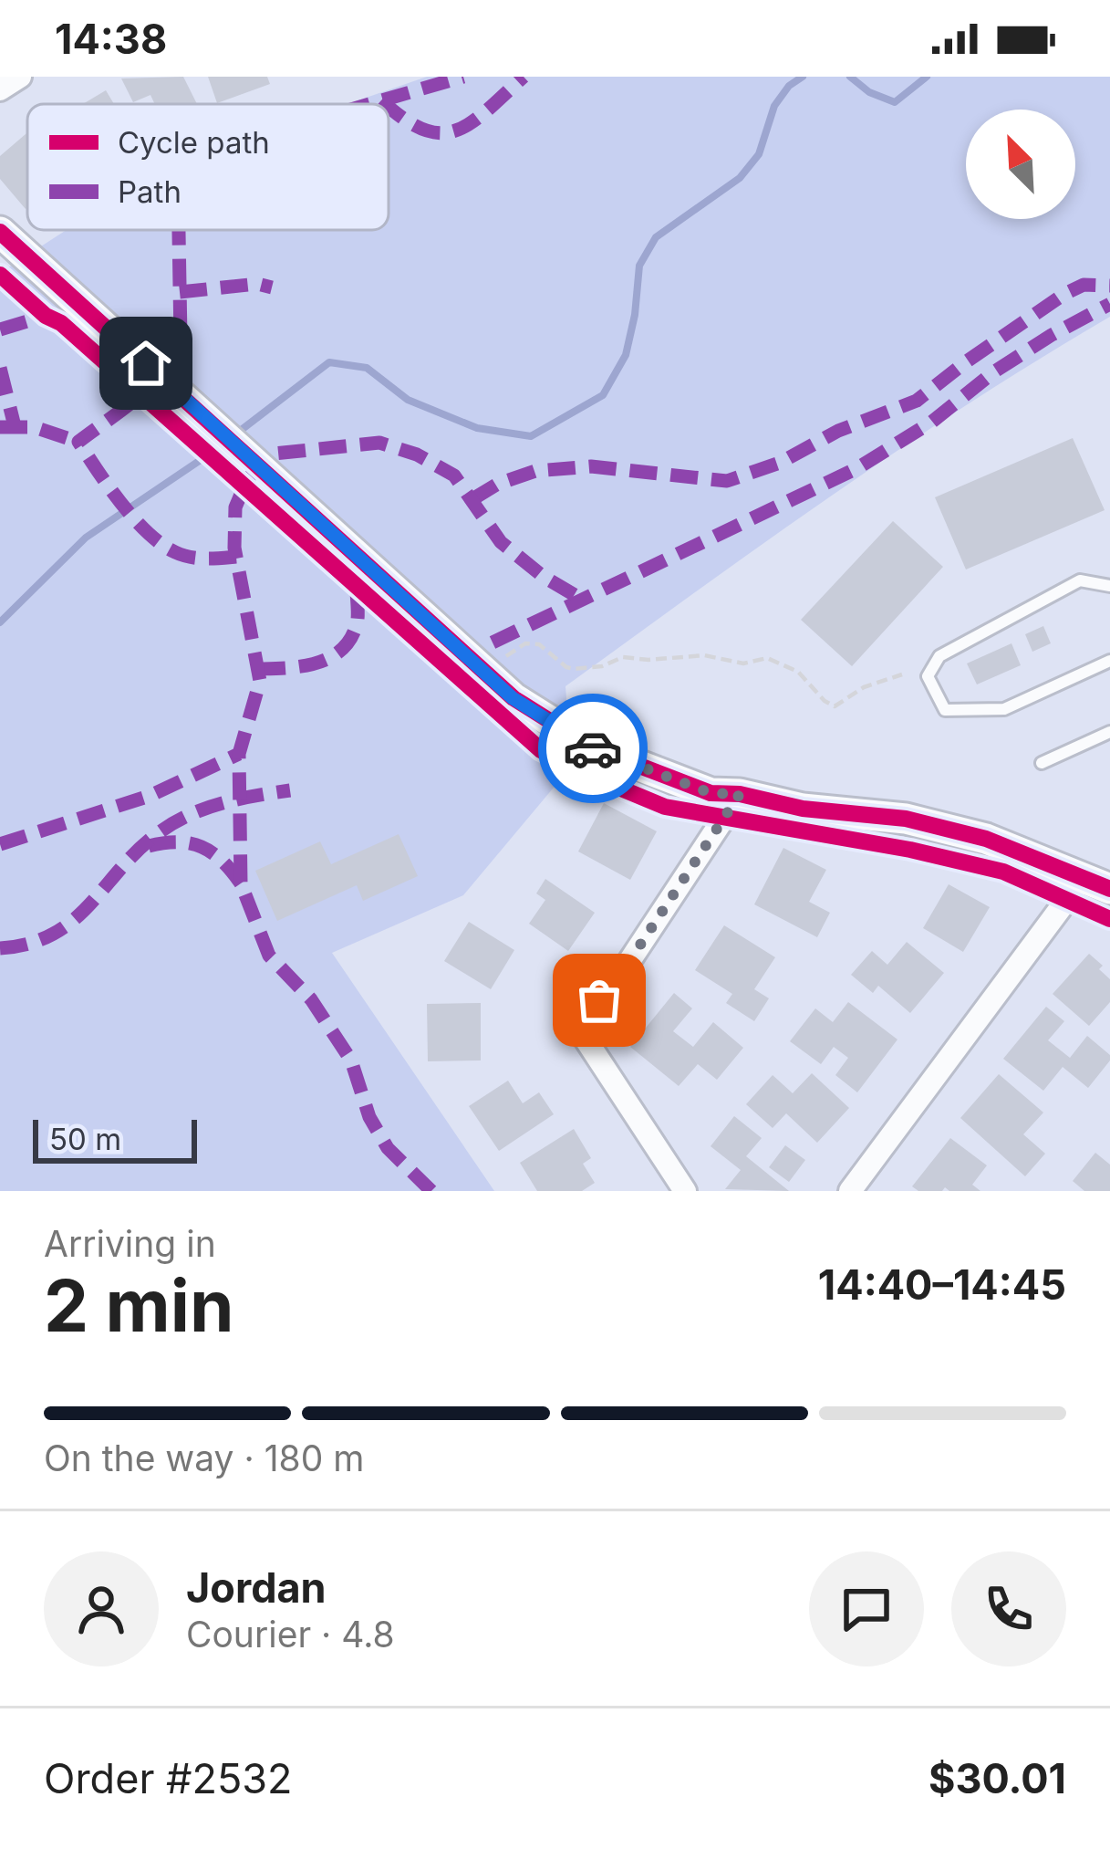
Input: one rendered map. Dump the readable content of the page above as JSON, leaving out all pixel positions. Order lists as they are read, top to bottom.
{
  "legend": ["Cycle path", "Path"],
  "scale_bar": "50 m",
  "north": "top left",
  "page": {
    "status": "14:38",
    "scale": "50 m",
    "heading": ["2 min", "Arriving in", "14:40–14:45"],
    "panel": [
      "Jordan",
      "Courier · 4.8",
      "Order #2532",
      "$30.01"
    ],
    "bar": "On the way · 180 m"
  }
}
